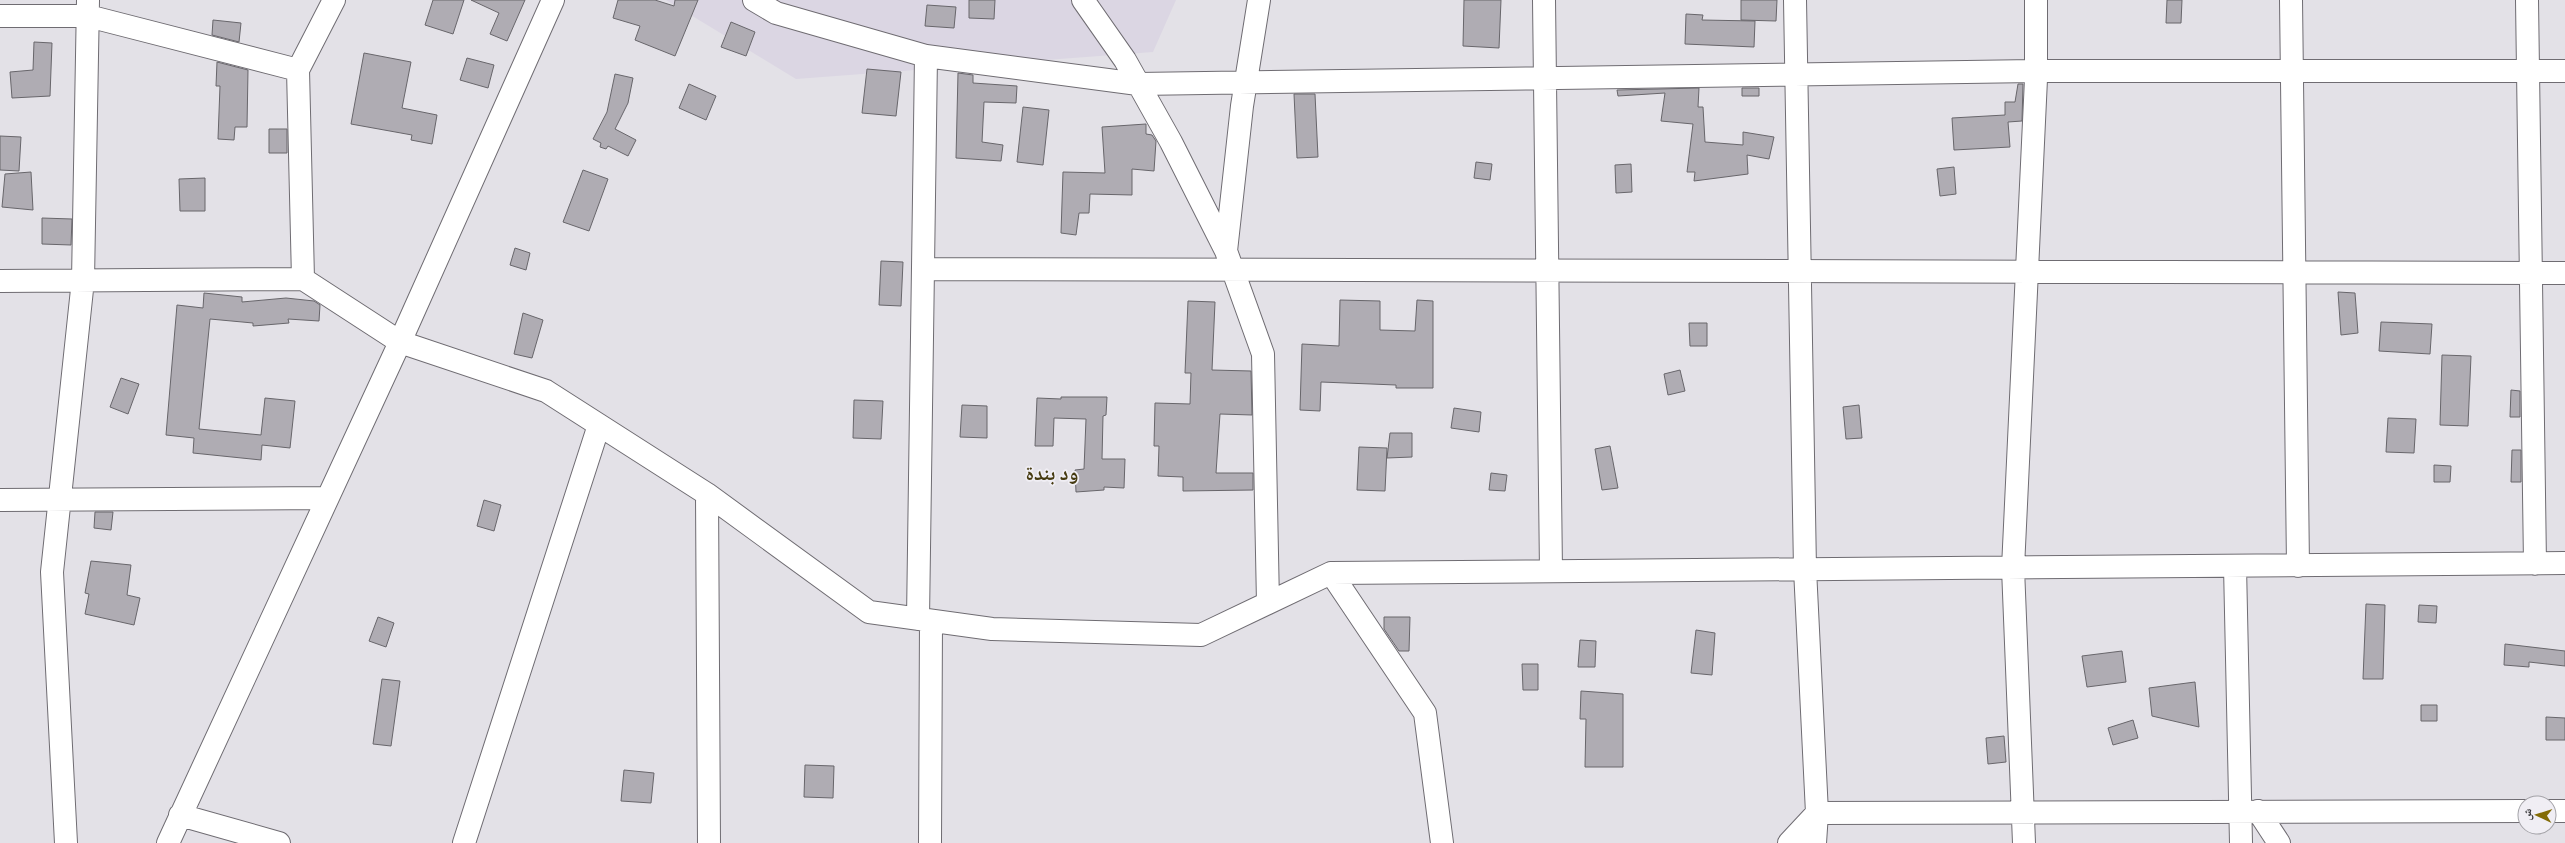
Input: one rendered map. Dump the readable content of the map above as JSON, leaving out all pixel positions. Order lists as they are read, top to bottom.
{
  "districts": ["ود بندة"],
  "north": "left"
}
